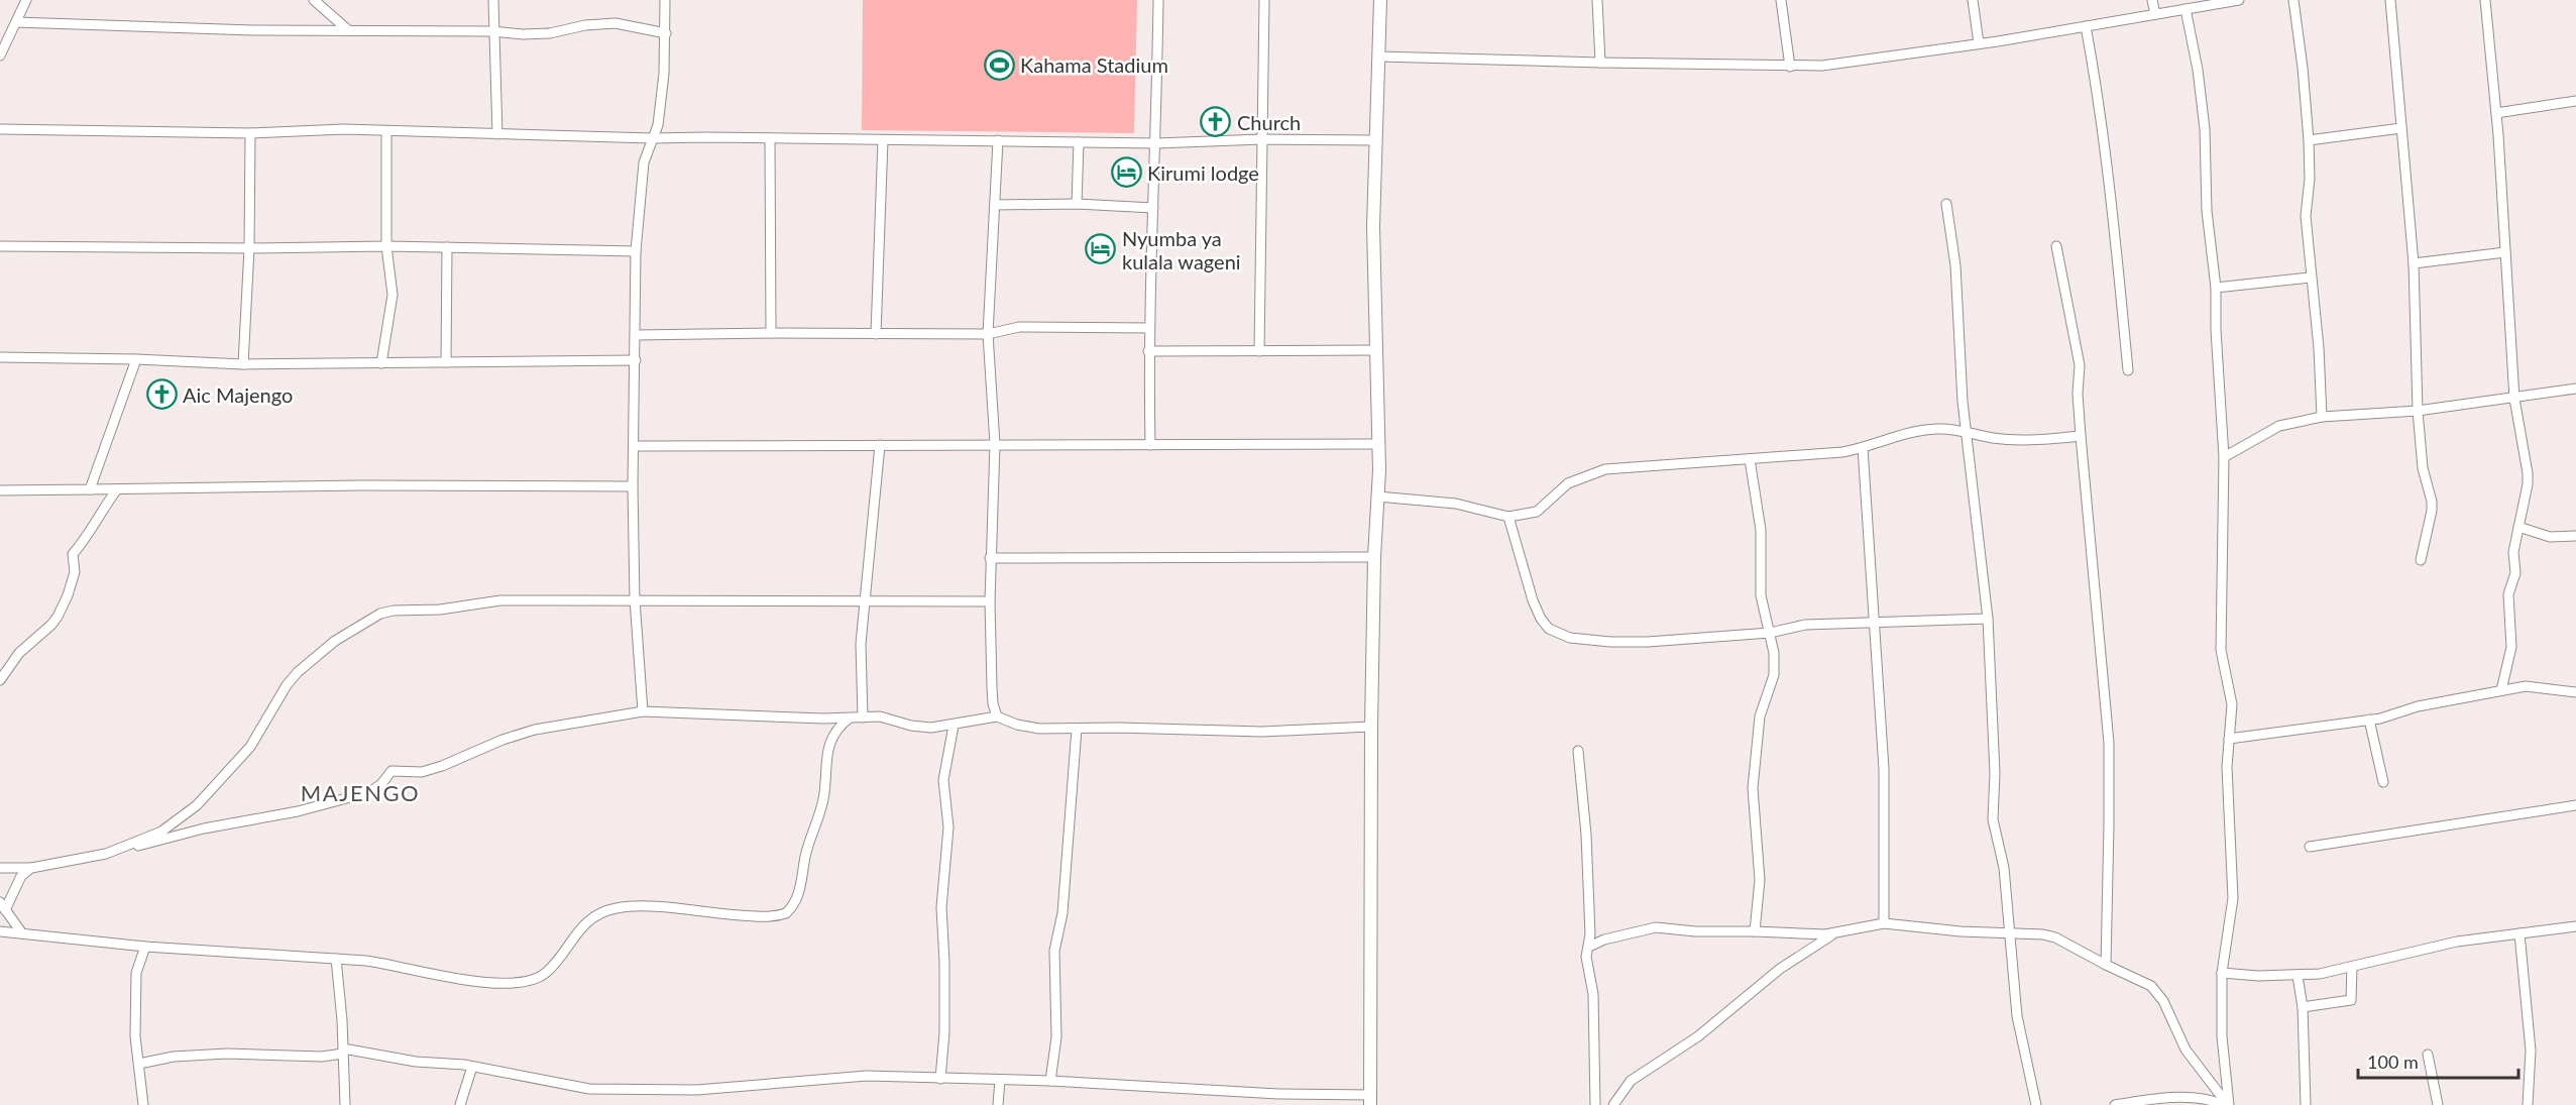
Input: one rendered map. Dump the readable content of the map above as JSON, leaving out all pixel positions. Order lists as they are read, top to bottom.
{
  "districts": ["MAJENGO"],
  "places": {
    "sports": ["Kahama Stadium"],
    "church": ["Church", "Aic Majengo"],
    "hotel": ["Kirumi lodge", "Nyumba ya kulala wageni"]
  },
  "scale_bar": "100 m"
}
